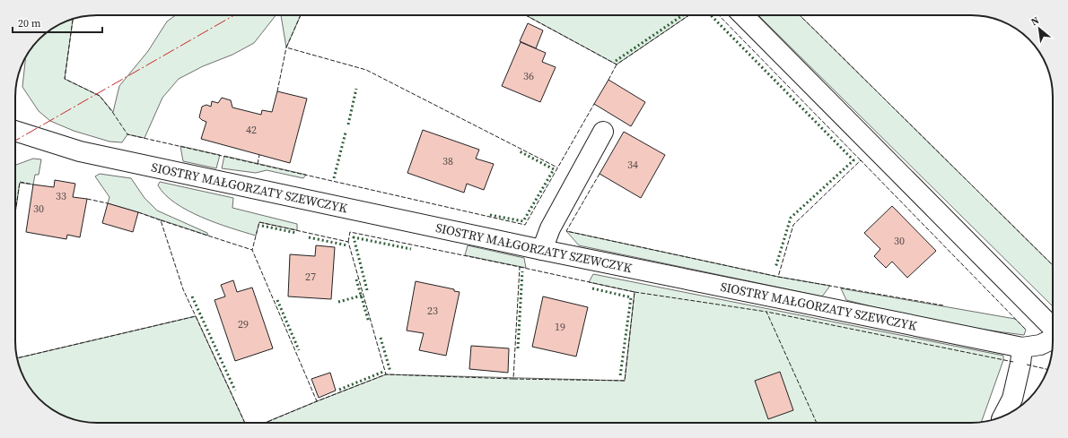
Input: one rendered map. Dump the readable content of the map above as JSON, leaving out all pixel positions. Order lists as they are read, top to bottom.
{
  "streets": {
    "street": ["SIOSTRY MAŁGORZATY SZEWCZYK"]
  },
  "house_numbers": [
    "36",
    "42",
    "38",
    "34",
    "33",
    "30",
    "30",
    "27",
    "23",
    "29",
    "19"
  ],
  "scale_bar": "20 m",
  "north": "top left"
}
